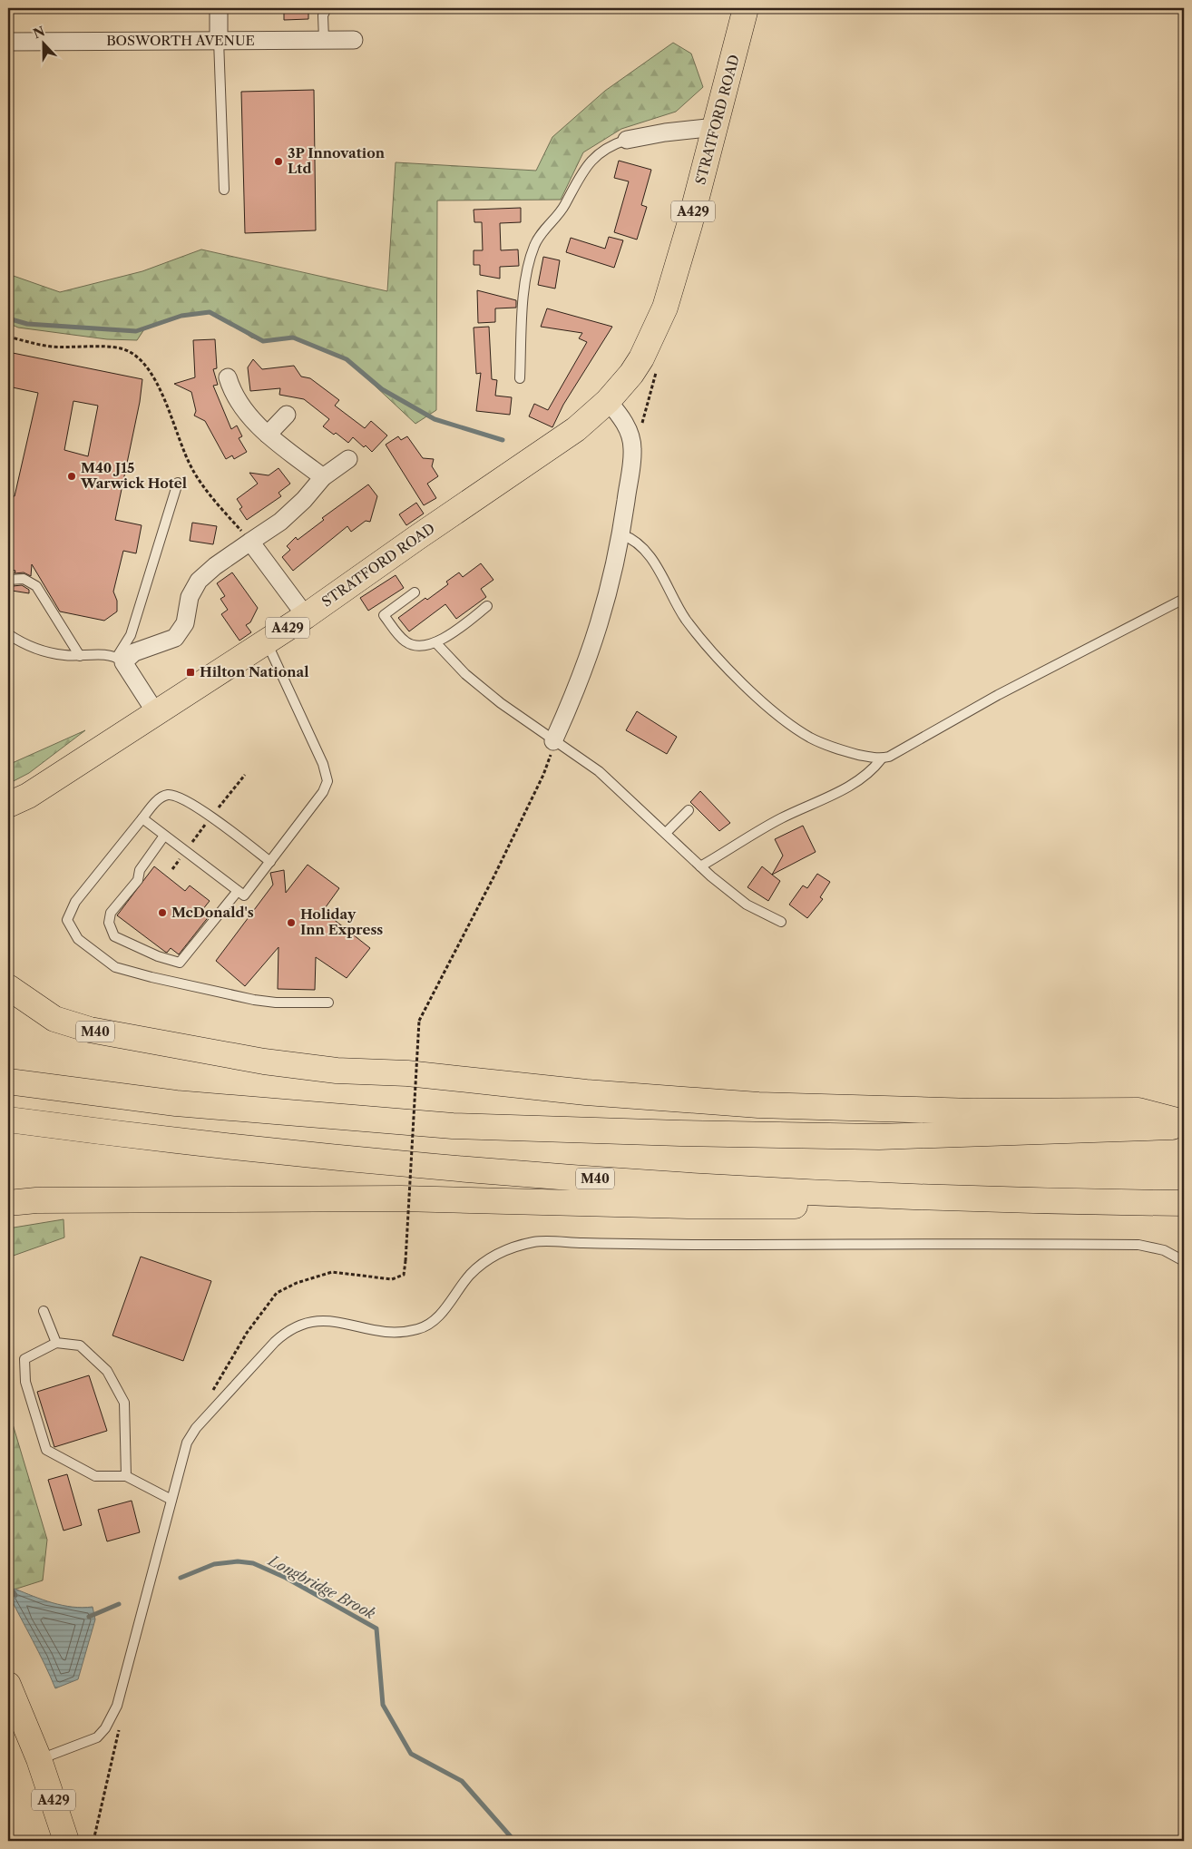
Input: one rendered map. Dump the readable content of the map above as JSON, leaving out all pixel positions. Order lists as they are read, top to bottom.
{
  "streets": {
    "highway": ["STRATFORD ROAD", "A429", "M40"],
    "street": ["BOSWORTH AVENUE"]
  },
  "water": ["Longbridge Brook"],
  "places": {
    "other": [
      "3P Innovation Ltd",
      "M40 J15 Warwick Hotel",
      "McDonald's",
      "Holiday Inn Express"
    ],
    "transit": ["Hilton National"]
  },
  "north": "top"
}
